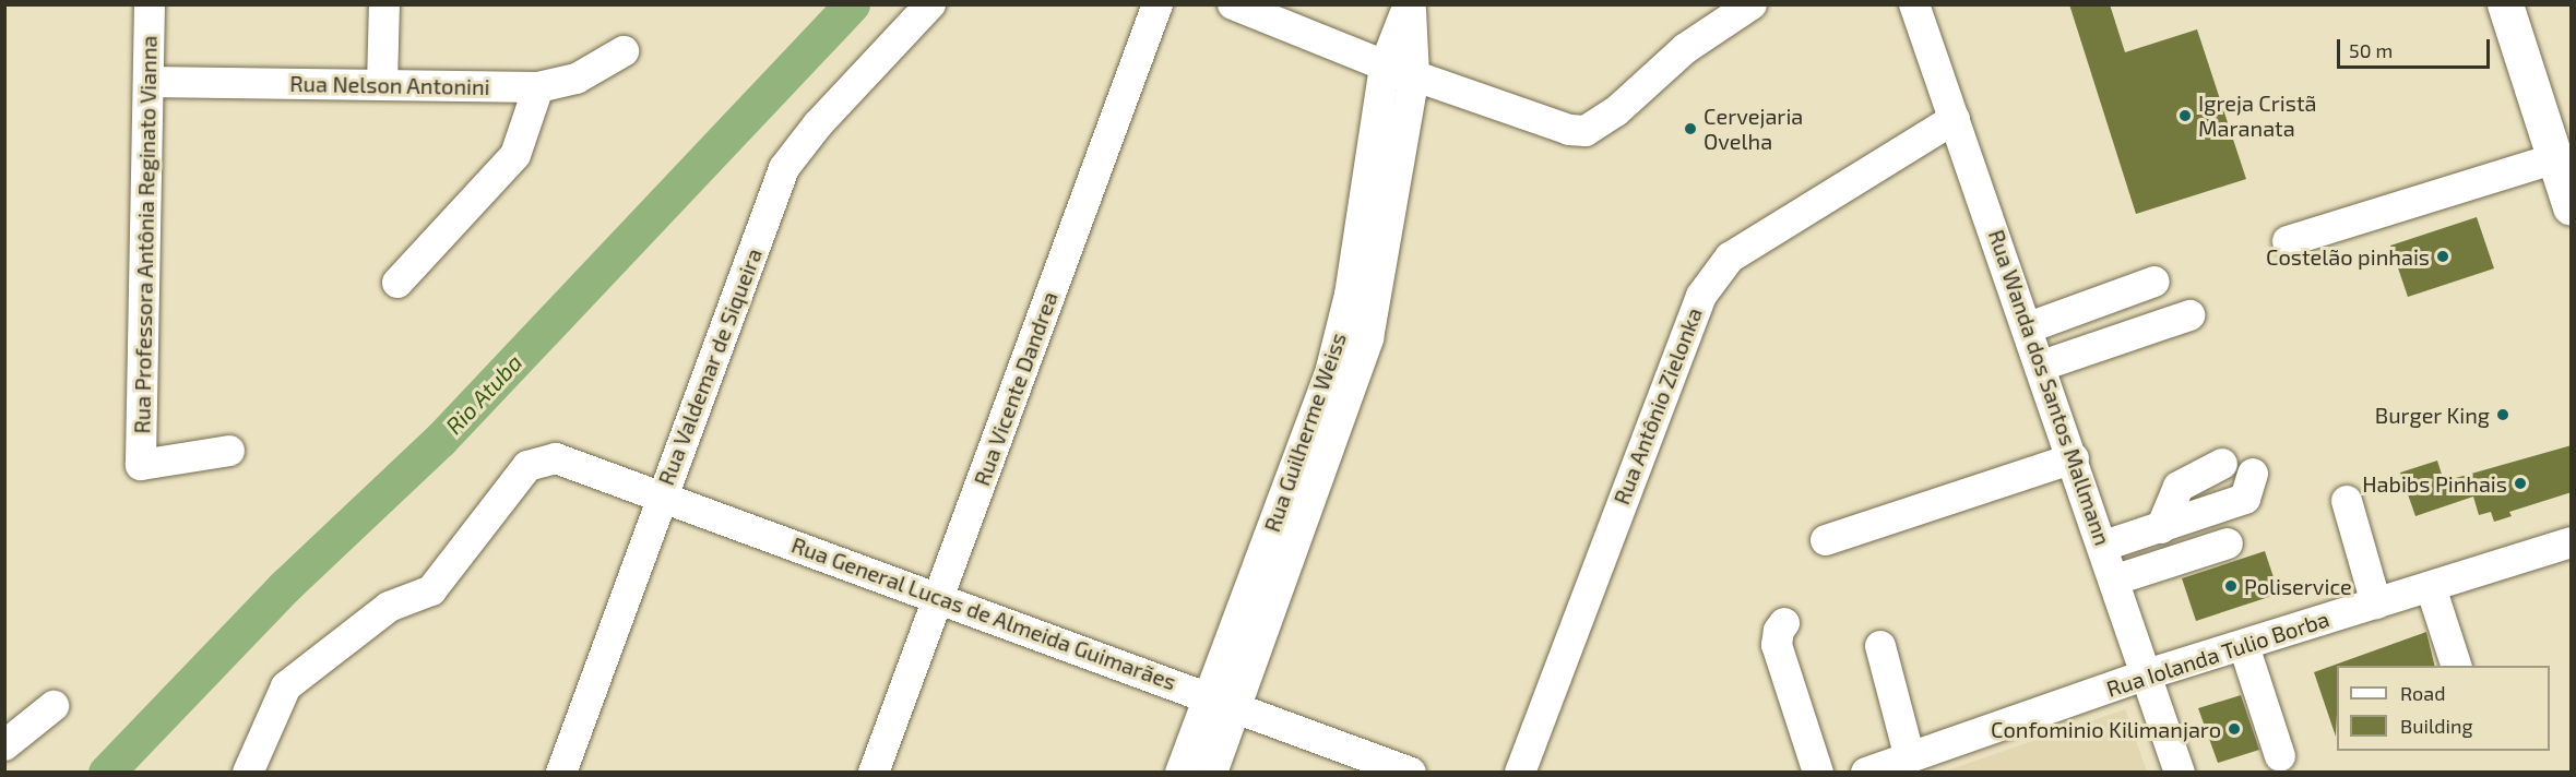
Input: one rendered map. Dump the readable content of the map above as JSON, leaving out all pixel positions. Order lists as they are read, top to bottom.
{
  "streets": {
    "street": [
      "Rua Nelson Antonini",
      "Rua Professora Antônia Reginato Vianna",
      "Rua Valdemar de Siqueira",
      "Rua Wanda dos Santos Mallmann",
      "Rua Vicente Dandrea",
      "Rua Antônio Zielonka",
      "Rua Guilherme Weiss",
      "Rua General Lucas de Almeida Guimarães",
      "Rua Iolanda Tulio Borba"
    ]
  },
  "crossings": [
    ["Rua Nelson Antonini", "Rua Professora Antônia Reginato Vianna"],
    ["Rua Valdemar de Siqueira", "Rua General Lucas de Almeida Guimarães"],
    ["Rua Wanda dos Santos Mallmann", "Rua Antônio Zielonka"],
    ["Rua Wanda dos Santos Mallmann", "Rua Iolanda Tulio Borba"],
    ["Rua Vicente Dandrea", "Rua General Lucas de Almeida Guimarães"],
    ["Rua Guilherme Weiss", "Rua General Lucas de Almeida Guimarães"]
  ],
  "water": ["Rio Atuba"],
  "places": [
    "Igreja Cristã Maranata",
    "Cervejaria Ovelha",
    "Costelão pinhais",
    "Burger King",
    "Habibs Pinhais",
    "Poliservice",
    "Confominio Kilimanjaro"
  ],
  "legend": ["Road", "Building"],
  "scale_bar": "50 m"
}
